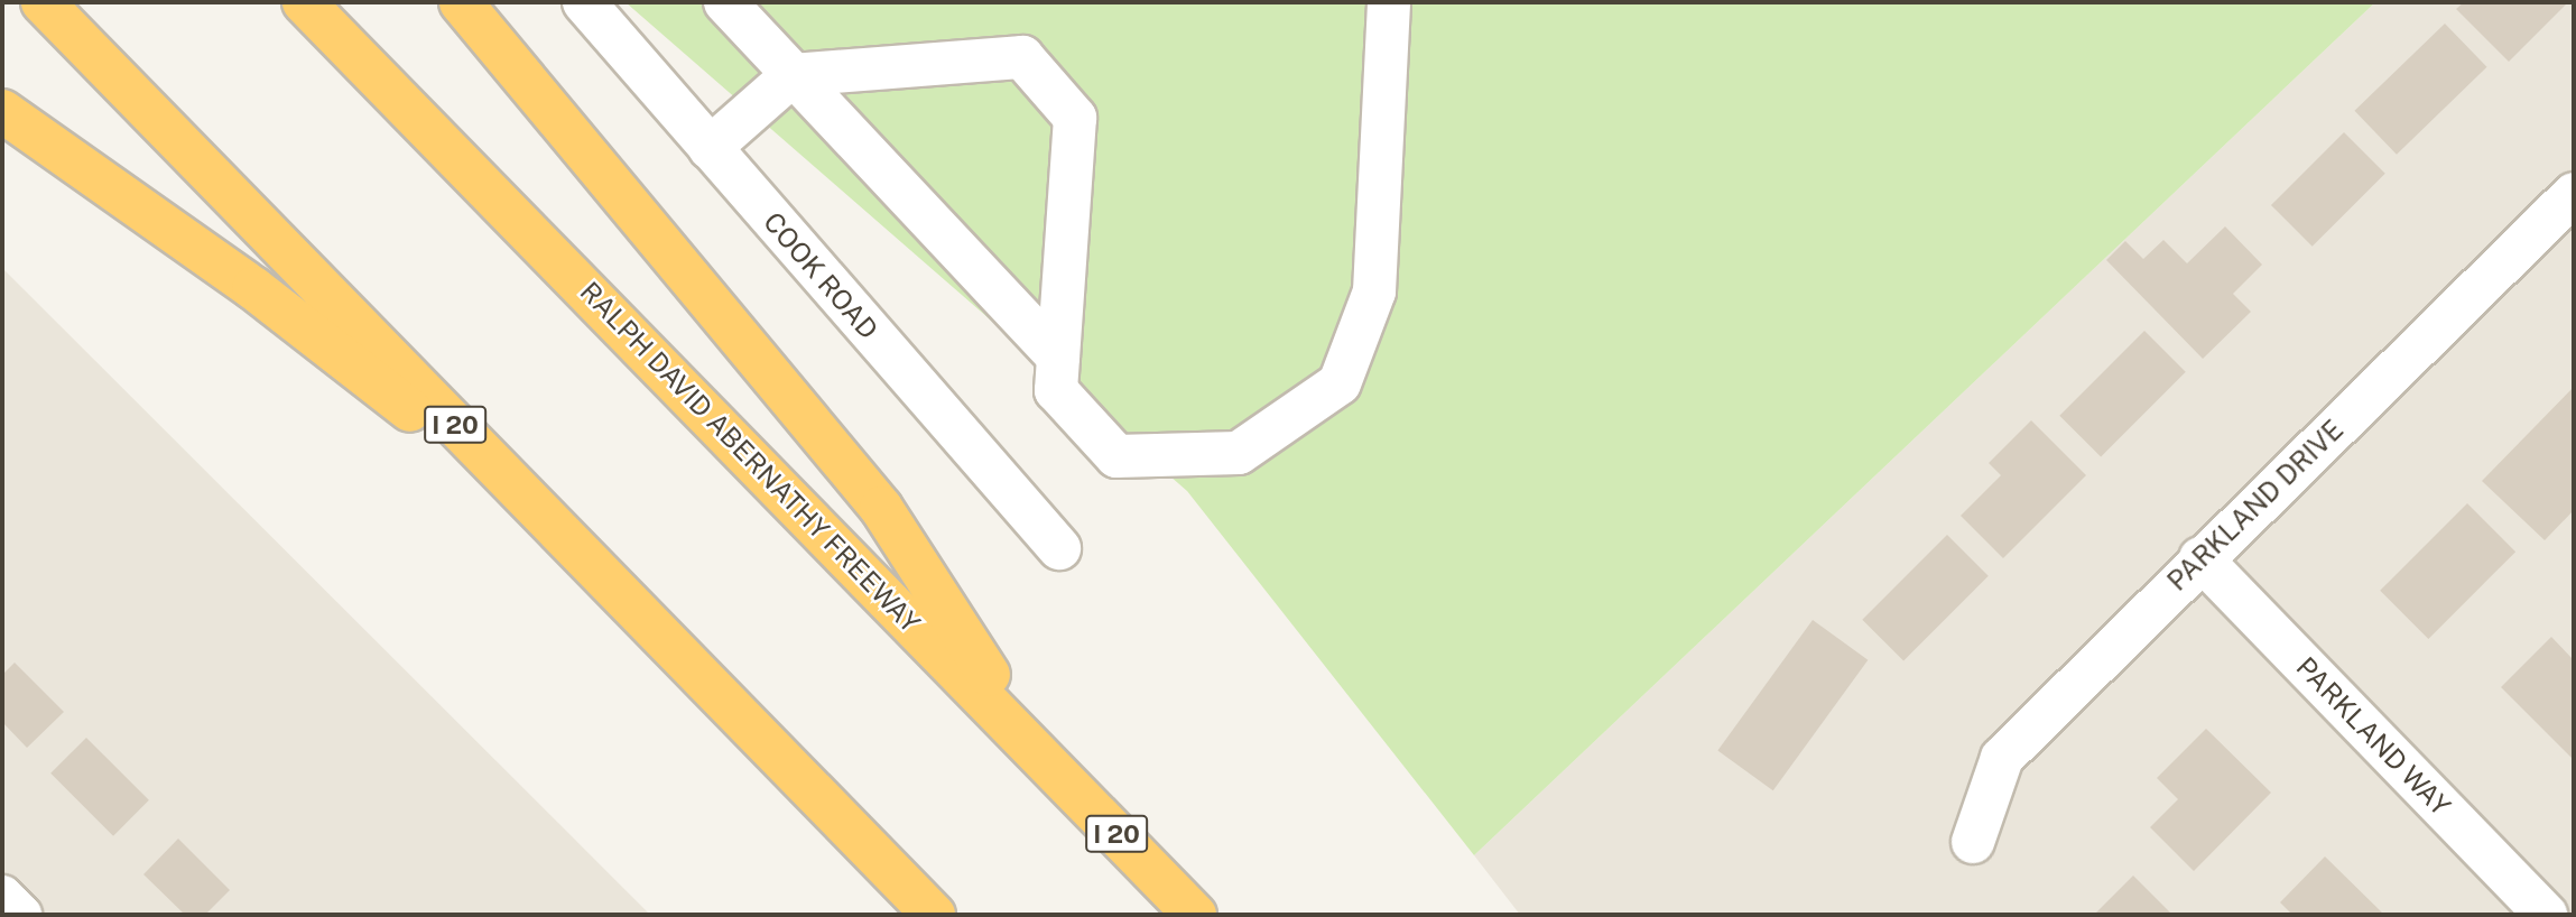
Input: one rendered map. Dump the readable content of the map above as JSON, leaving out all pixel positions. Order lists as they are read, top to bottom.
{
  "streets": {
    "highway": ["I 20", "RALPH DAVID ABERNATHY FREEWAY"],
    "street": ["COOK ROAD", "PARKLAND DRIVE", "PARKLAND WAY"]
  },
  "crossings": [
    ["PARKLAND DRIVE", "PARKLAND WAY"]
  ]
}
